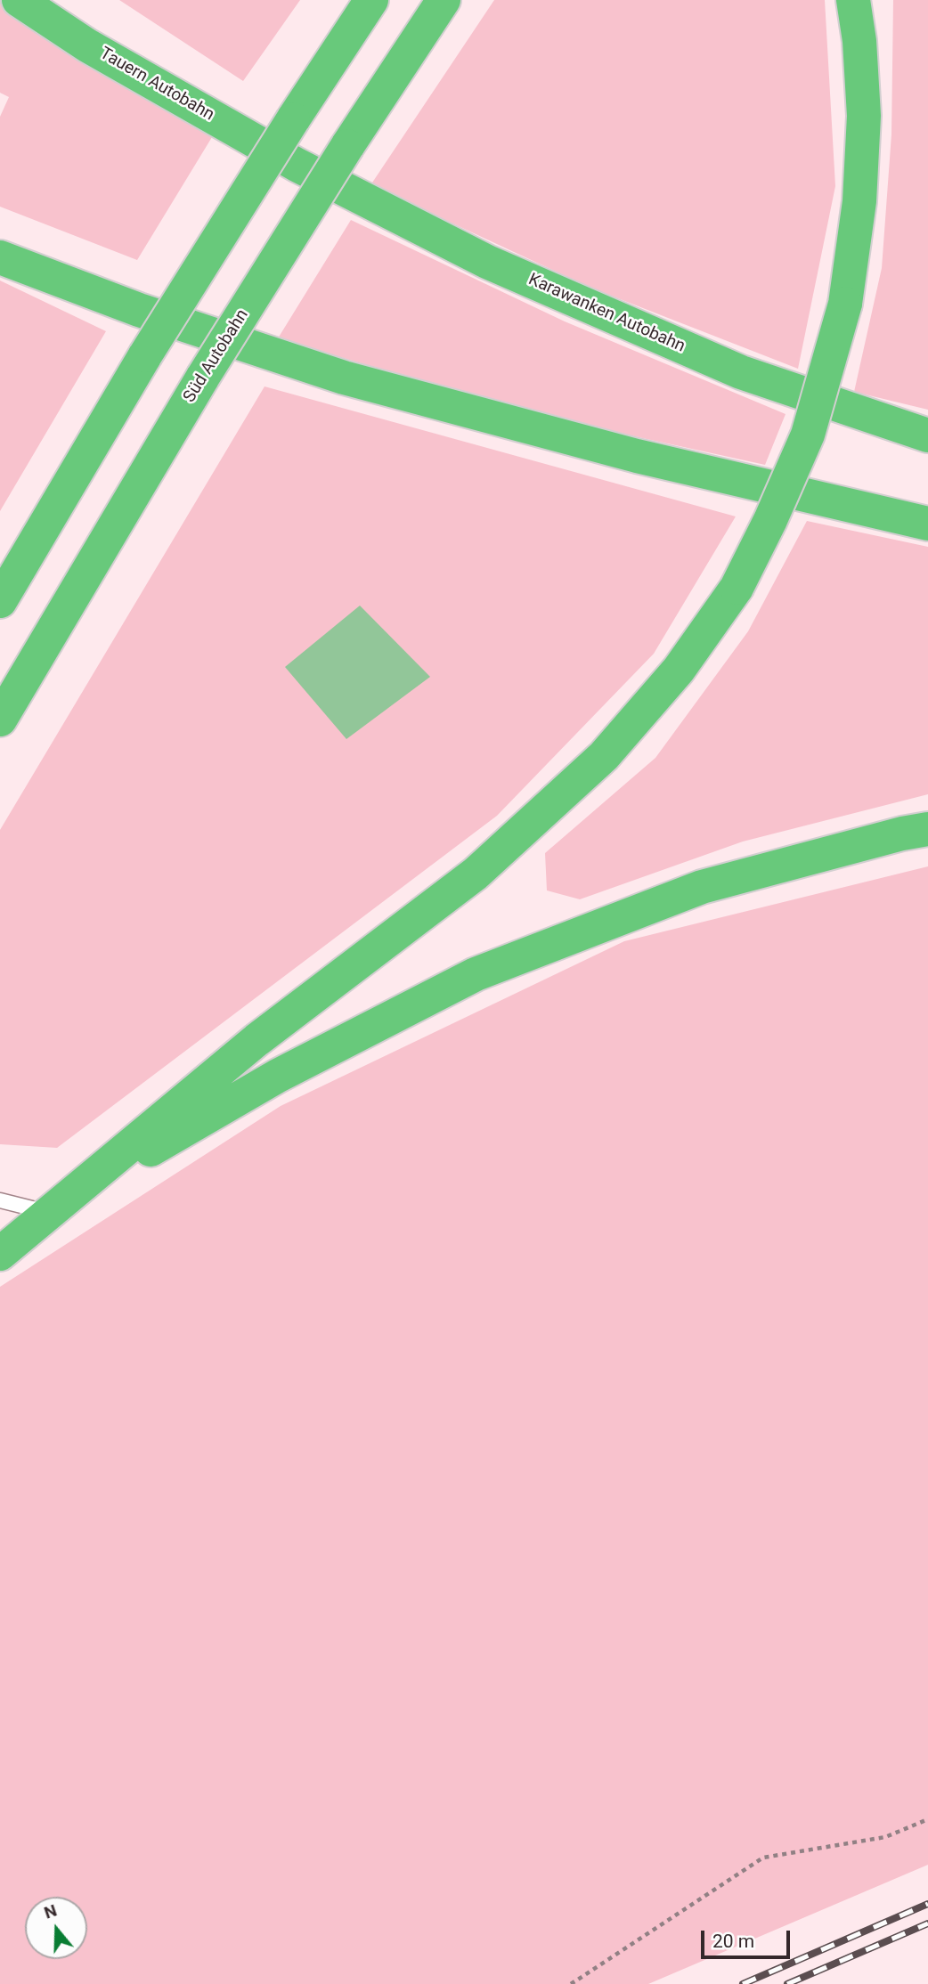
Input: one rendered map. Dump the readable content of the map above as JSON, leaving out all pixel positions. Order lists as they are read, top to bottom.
{
  "streets": {
    "highway": ["Tauern Autobahn", "Karawanken Autobahn", "Süd Autobahn"]
  },
  "crossings": [
    ["Tauern Autobahn", "Karawanken Autobahn"]
  ],
  "scale_bar": "20 m",
  "north": "top"
}
